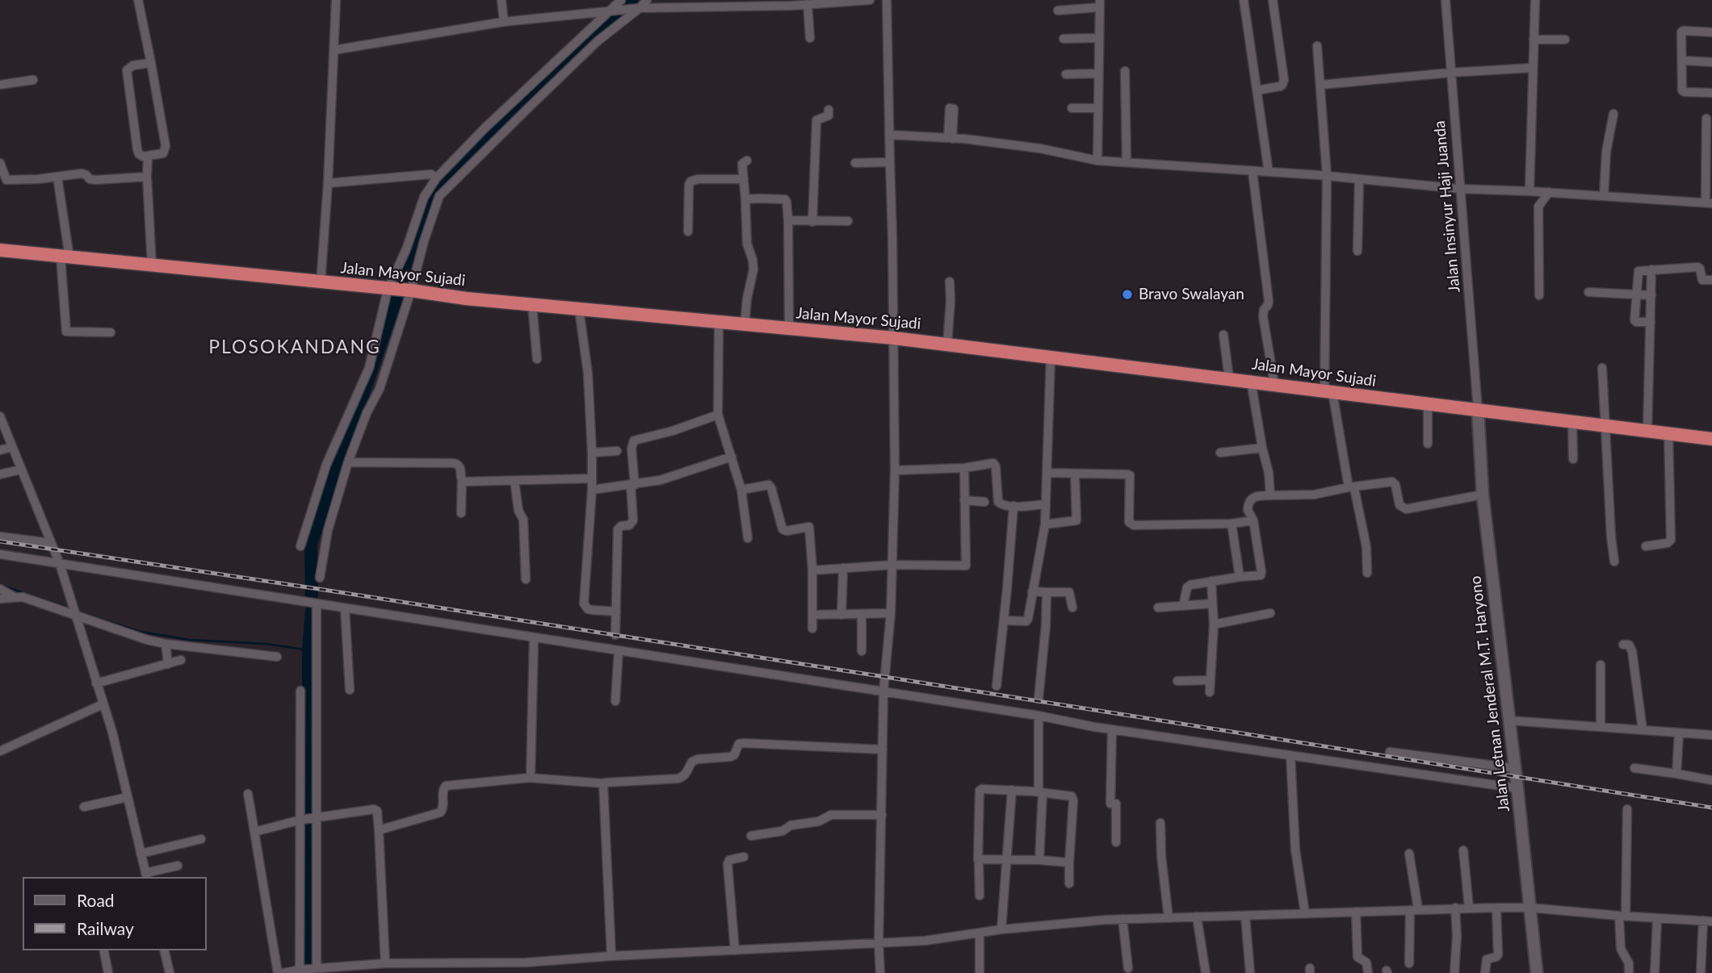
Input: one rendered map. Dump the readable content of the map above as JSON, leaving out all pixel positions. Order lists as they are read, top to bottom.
{
  "streets": {
    "highway": ["Jalan Mayor Sujadi"],
    "main road": ["Jalan Letnan Jenderal M.T. Haryono"],
    "street": ["Jalan Insinyur Haji Juanda"]
  },
  "crossings": [
    ["Jalan Insinyur Haji Juanda", "Jalan Mayor Sujadi"],
    ["Jalan Insinyur Haji Juanda", "Jalan Letnan Jenderal M.T. Haryono"],
    ["Jalan Mayor Sujadi", "Jalan Letnan Jenderal M.T. Haryono"]
  ],
  "districts": ["PLOSOKANDANG"],
  "places": ["Bravo Swalayan"],
  "legend": ["Road", "Railway"]
}
